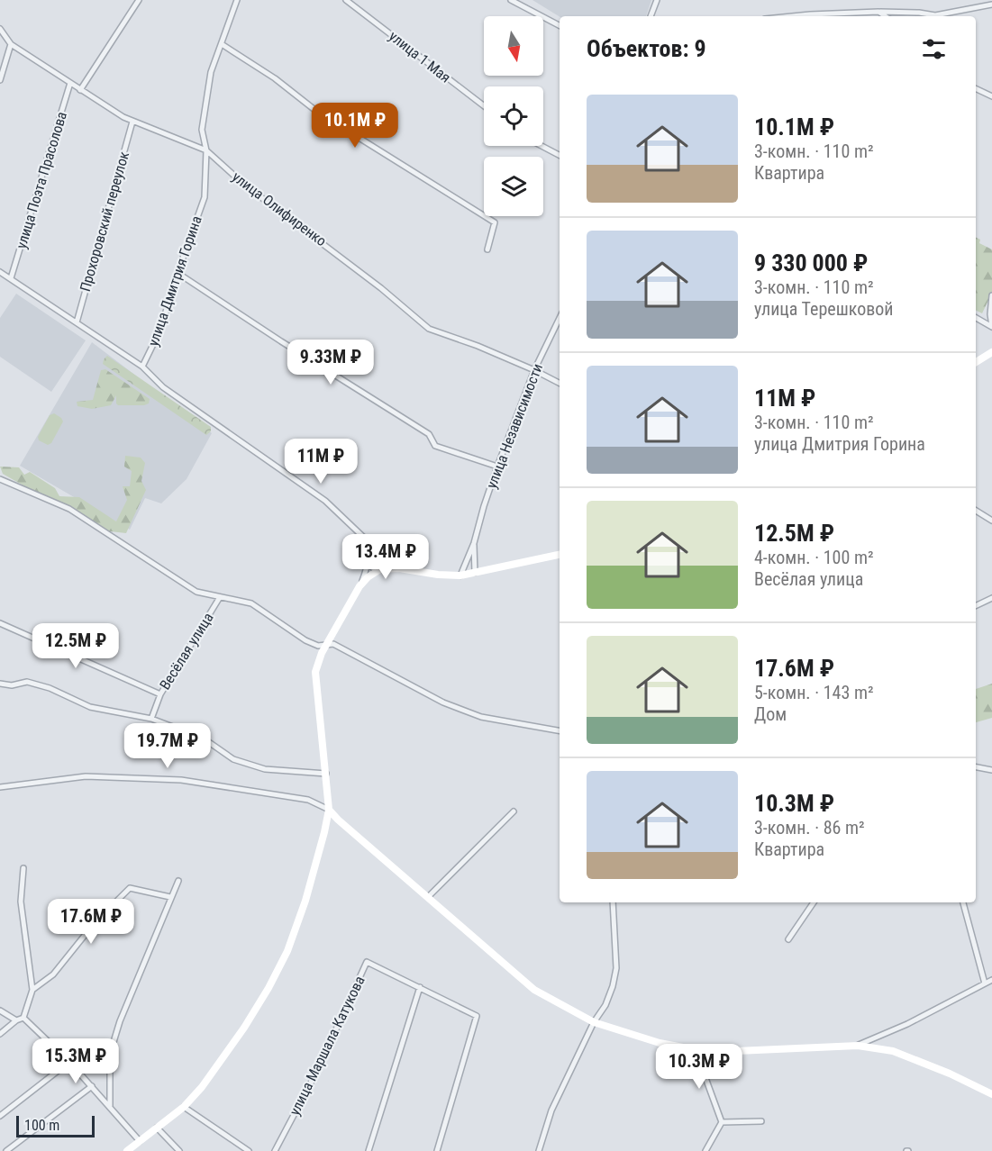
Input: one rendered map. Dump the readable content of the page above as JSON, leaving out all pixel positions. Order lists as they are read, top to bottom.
{
  "streets": {
    "street": [
      "улица 1 Мая",
      "улица Поэта Прасолова",
      "улица Олифиренко",
      "Прохоровский переулок",
      "улица Дмитрия Горина",
      "улица Независимости",
      "Весёлая улица",
      "улица Маршала Катукова"
    ]
  },
  "crossings": [
    ["улица Поэта Прасолова", "улица Олифиренко"],
    ["улица Олифиренко", "Прохоровский переулок"],
    ["улица Олифиренко", "улица Дмитрия Горина"],
    ["улица Олифиренко", "улица Независимости"]
  ],
  "scale_bar": "100 m",
  "north": "bottom",
  "page": {
    "heading": "Объектов: 9",
    "list": [
      {
        "name": "10.1M ₽",
        "note": "3-комн. · 110 m² · Квартира"
      },
      {
        "name": "9 330 000 ₽",
        "note": "3-комн. · 110 m² · улица Терешковой"
      },
      {
        "name": "11M ₽",
        "note": "3-комн. · 110 m² · улица Дмитрия Горина"
      },
      {
        "name": "12.5M ₽",
        "note": "4-комн. · 100 m² · Весёлая улица"
      },
      {
        "name": "17.6M ₽",
        "note": "5-комн. · 143 m² · Дом"
      },
      {
        "name": "10.3M ₽",
        "note": "3-комн. · 86 m² · Квартира"
      }
    ],
    "price": [
      "10.1M ₽",
      "9.33M ₽",
      "11M ₽",
      "13.4M ₽",
      "12.5M ₽",
      "19.7M ₽",
      "17.6M ₽",
      "15.3M ₽",
      "10.3M ₽"
    ],
    "scale": "100 m"
  }
}
